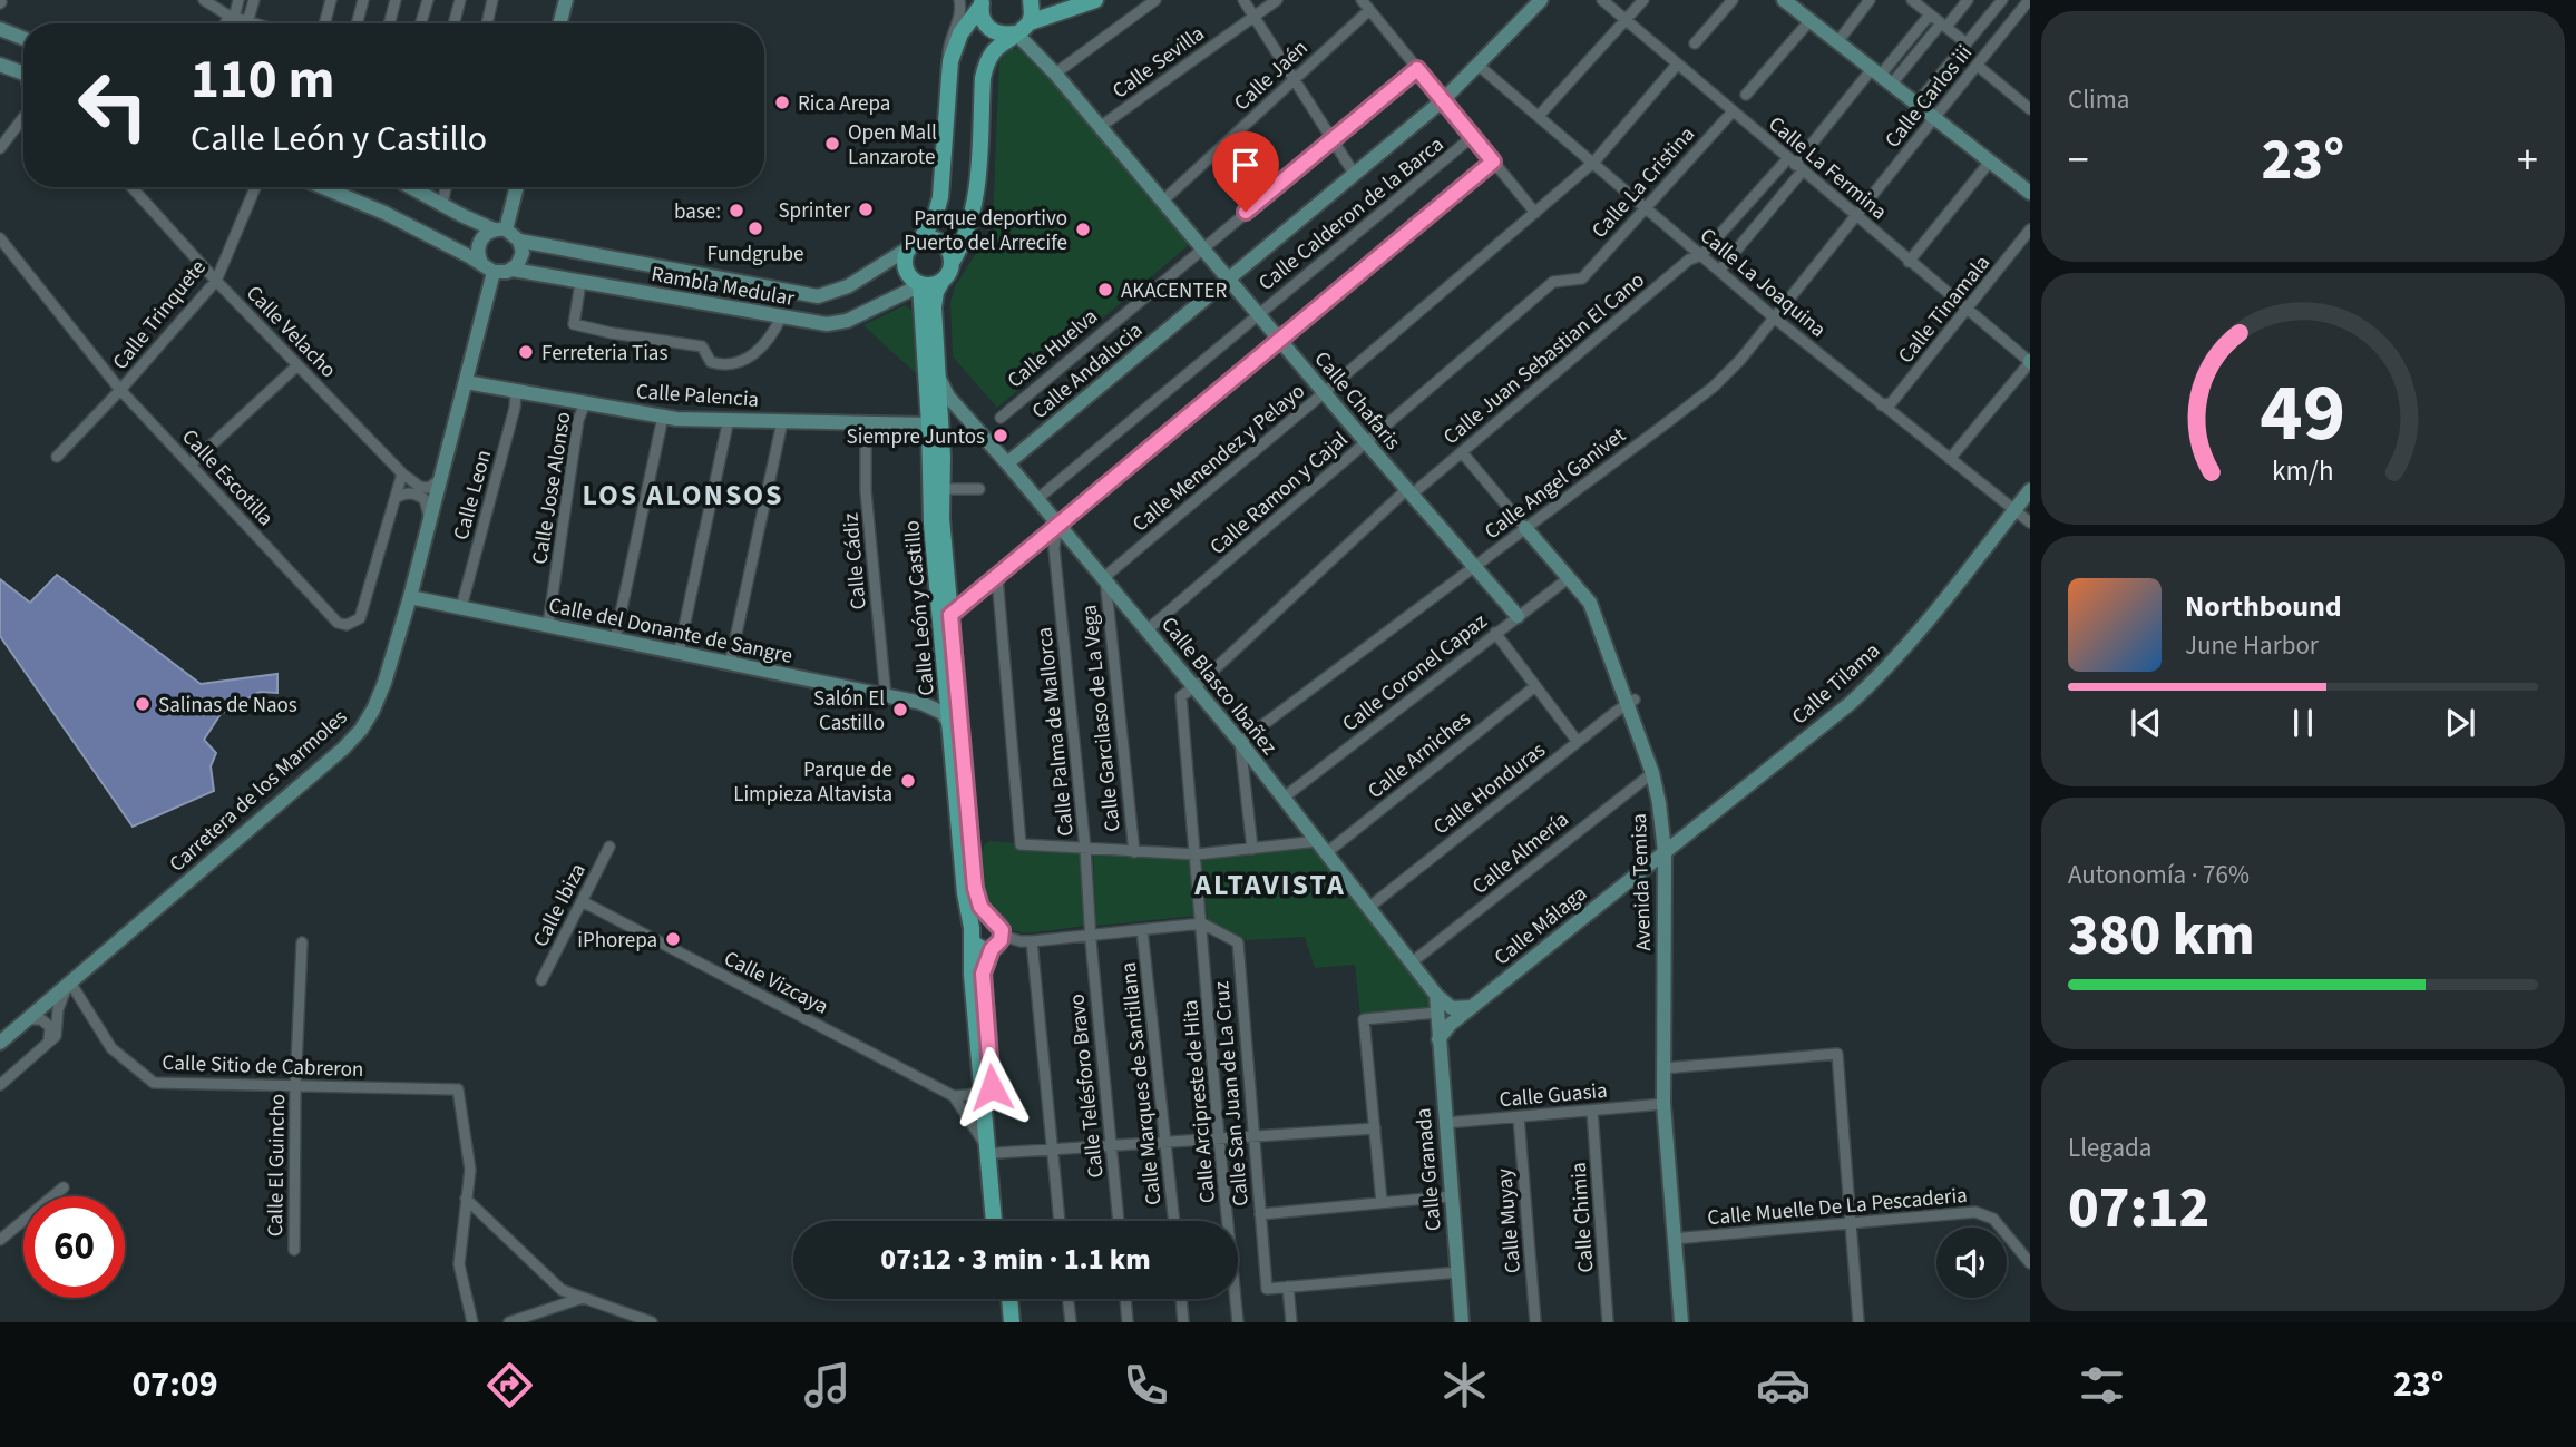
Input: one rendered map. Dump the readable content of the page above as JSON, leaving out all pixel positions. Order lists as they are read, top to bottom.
{
  "streets": {
    "main road": ["Calle León y Castillo"],
    "street": [
      "Calle Sevilla",
      "Calle Jaén",
      "Calle Carlos iii",
      "Calle La Fermina",
      "Calle La Cristina",
      "Calle Calderon de la Barca",
      "Calle La Joaquina",
      "Rambla Medular",
      "Calle Tinamala",
      "Calle Trinquete",
      "Calle Velacho",
      "Calle Huelva",
      "Calle Juan Sebastian El Cano",
      "Calle Andalucia",
      "Calle Palencia",
      "Calle Chafaris",
      "Calle Menendez y Pelayo",
      "Calle Escotilla",
      "Calle Angel Ganivet",
      "Calle Jose Alonso",
      "Calle Ramon y Cajal",
      "Calle Leon",
      "Calle Cádiz",
      "Calle del Donante de Sangre",
      "Calle Coronel Capaz",
      "Calle Tilama",
      "Calle Blasco Ibañez",
      "Calle Garcilaso de La Vega",
      "Calle Palma de Mallorca",
      "Calle Arniches",
      "Calle Honduras",
      "Carretera de los Marmoles",
      "Calle Almería",
      "Avenida Temisa",
      "Calle Ibiza",
      "Calle Málaga",
      "Calle Vizcaya",
      "Calle Sitio de Cabreron",
      "Calle Marques de Santillana",
      "Calle Telésforo Bravo",
      "Calle San Juan de La Cruz",
      "Calle Guasia",
      "Calle Arcipreste de Hita",
      "Calle El Guincho",
      "Calle Granada",
      "Calle Muelle De La Pescaderia",
      "Calle Chimia",
      "Calle Muyay"
    ]
  },
  "crossings": [
    ["Calle Sevilla", "Calle Chafaris"],
    ["Calle Jaén", "Calle Chafaris"],
    ["Calle Carlos iii", "Calle La Fermina"],
    ["Calle Carlos iii", "Calle Angel Ganivet"],
    ["Calle La Fermina", "Calle La Cristina"],
    ["Calle La Fermina", "Calle Tinamala"],
    ["Calle La Fermina", "Calle Juan Sebastian El Cano"],
    ["Calle La Fermina", "Calle Menendez y Pelayo"],
    ["Calle La Fermina", "Calle Angel Ganivet"],
    ["Calle La Cristina", "Calle La Joaquina"],
    ["Calle La Cristina", "Calle Ramon y Cajal"],
    ["Calle Calderon de la Barca", "Calle Chafaris"],
    ["Calle Calderon de la Barca", "Calle Blasco Ibañez"],
    ["Calle La Joaquina", "Calle Tinamala"],
    ["Calle La Joaquina", "Calle Juan Sebastian El Cano"],
    ["Calle La Joaquina", "Calle Andalucia"],
    ["Calle La Joaquina", "Calle Menendez y Pelayo"],
    ["Calle La Joaquina", "Calle Angel Ganivet"],
    ["Calle La Joaquina", "Calle Tilama"],
    ["Rambla Medular", "Calle León y Castillo"],
    ["Rambla Medular", "Carretera de los Marmoles"],
    ["Calle Trinquete", "Calle Velacho"],
    ["Calle Trinquete", "Calle Escotilla"],
    ["Calle Velacho", "Calle Escotilla"],
    ["Calle Velacho", "Carretera de los Marmoles"],
    ["Calle Huelva", "Calle Chafaris"],
    ["Calle Juan Sebastian El Cano", "Calle Chafaris"],
    ["Calle Juan Sebastian El Cano", "Calle Blasco Ibañez"],
    ["Calle Juan Sebastian El Cano", "Avenida Temisa"],
    ["Calle Juan Sebastian El Cano", "Calle Arcipreste de Hita"],
    ["Calle Andalucia", "Calle Chafaris"],
    ["Calle Andalucia", "Calle Blasco Ibañez"],
    ["Calle Palencia", "Calle Jose Alonso"],
    ["Calle Palencia", "Calle Leon"],
    ["Calle Palencia", "Calle Cádiz"],
    ["Calle Palencia", "Calle León y Castillo"],
    ["Calle Palencia", "Carretera de los Marmoles"],
    ["Calle Chafaris", "Calle Menendez y Pelayo"],
    ["Calle Chafaris", "Calle Angel Ganivet"],
    ["Calle Chafaris", "Calle Ramon y Cajal"],
    ["Calle Chafaris", "Calle Coronel Capaz"],
    ["Calle Menendez y Pelayo", "Calle Blasco Ibañez"],
    ["Calle Menendez y Pelayo", "Calle Garcilaso de La Vega"],
    ["Calle Angel Ganivet", "Calle Blasco Ibañez"],
    ["Calle Angel Ganivet", "Avenida Temisa"],
    ["Calle Jose Alonso", "Calle del Donante de Sangre"],
    ["Calle Ramon y Cajal", "Calle Blasco Ibañez"],
    ["Calle Leon", "Calle del Donante de Sangre"],
    ["Calle Cádiz", "Calle del Donante de Sangre"],
    ["Calle León y Castillo", "Calle del Donante de Sangre"],
    ["Calle León y Castillo", "Calle Blasco Ibañez"],
    ["Calle del Donante de Sangre", "Carretera de los Marmoles"],
    ["Calle Coronel Capaz", "Calle Blasco Ibañez"],
    ["Calle Coronel Capaz", "Avenida Temisa"],
    ["Calle Tilama", "Avenida Temisa"],
    ["Calle Tilama", "Calle Málaga"],
    ["Calle Blasco Ibañez", "Calle Garcilaso de La Vega"],
    ["Calle Blasco Ibañez", "Calle Palma de Mallorca"],
    ["Calle Blasco Ibañez", "Calle Arniches"],
    ["Calle Blasco Ibañez", "Calle Honduras"],
    ["Calle Blasco Ibañez", "Calle Almería"],
    ["Calle Blasco Ibañez", "Calle Arcipreste de Hita"],
    ["Calle Blasco Ibañez", "Calle Granada"],
    ["Calle Palma de Mallorca", "Calle Telésforo Bravo"],
    ["Calle Honduras", "Avenida Temisa"],
    ["Carretera de los Marmoles", "Calle Sitio de Cabreron"],
    ["Calle Almería", "Avenida Temisa"],
    ["Avenida Temisa", "Calle Málaga"],
    ["Avenida Temisa", "Calle Guasia"],
    ["Avenida Temisa", "Calle Muelle De La Pescaderia"],
    ["Calle Ibiza", "Calle Vizcaya"],
    ["Calle Málaga", "Calle Granada"],
    ["Calle Sitio de Cabreron", "Calle El Guincho"],
    ["Calle San Juan de La Cruz", "Calle Arcipreste de Hita"],
    ["Calle Guasia", "Calle Granada"],
    ["Calle Guasia", "Calle Chimia"],
    ["Calle Guasia", "Calle Muyay"]
  ],
  "districts": ["LOS ALONSOS", "ALTAVISTA"],
  "places": [
    "Rica Arepa",
    "Open Mall Lanzarote",
    "Sprinter",
    "base:",
    "Fundgrube",
    "Parque deportivo Puerto del Arrecife",
    "AKACENTER",
    "Ferreteria Tias",
    "Siempre Juntos",
    "Salinas de Naos",
    "Salón El Castillo",
    "Parque de Limpieza Altavista",
    "iPhorepa"
  ],
  "page": {
    "tile": [
      "Clima",
      ["Autonomía · 76%", "380 km"],
      ["Llegada", "07:12"]
    ],
    "turn": ["110 m", "Calle León y Castillo"],
    "heat": ["−", "23°", "+"],
    "song": ["Northbound", "June Harbor"],
    "limit": "60",
    "trip": "07:12 · 3 min · 1.1 km",
    "tabs": ["07:09", "23°"],
    "gauge": ["49", "km/h"]
  }
}
